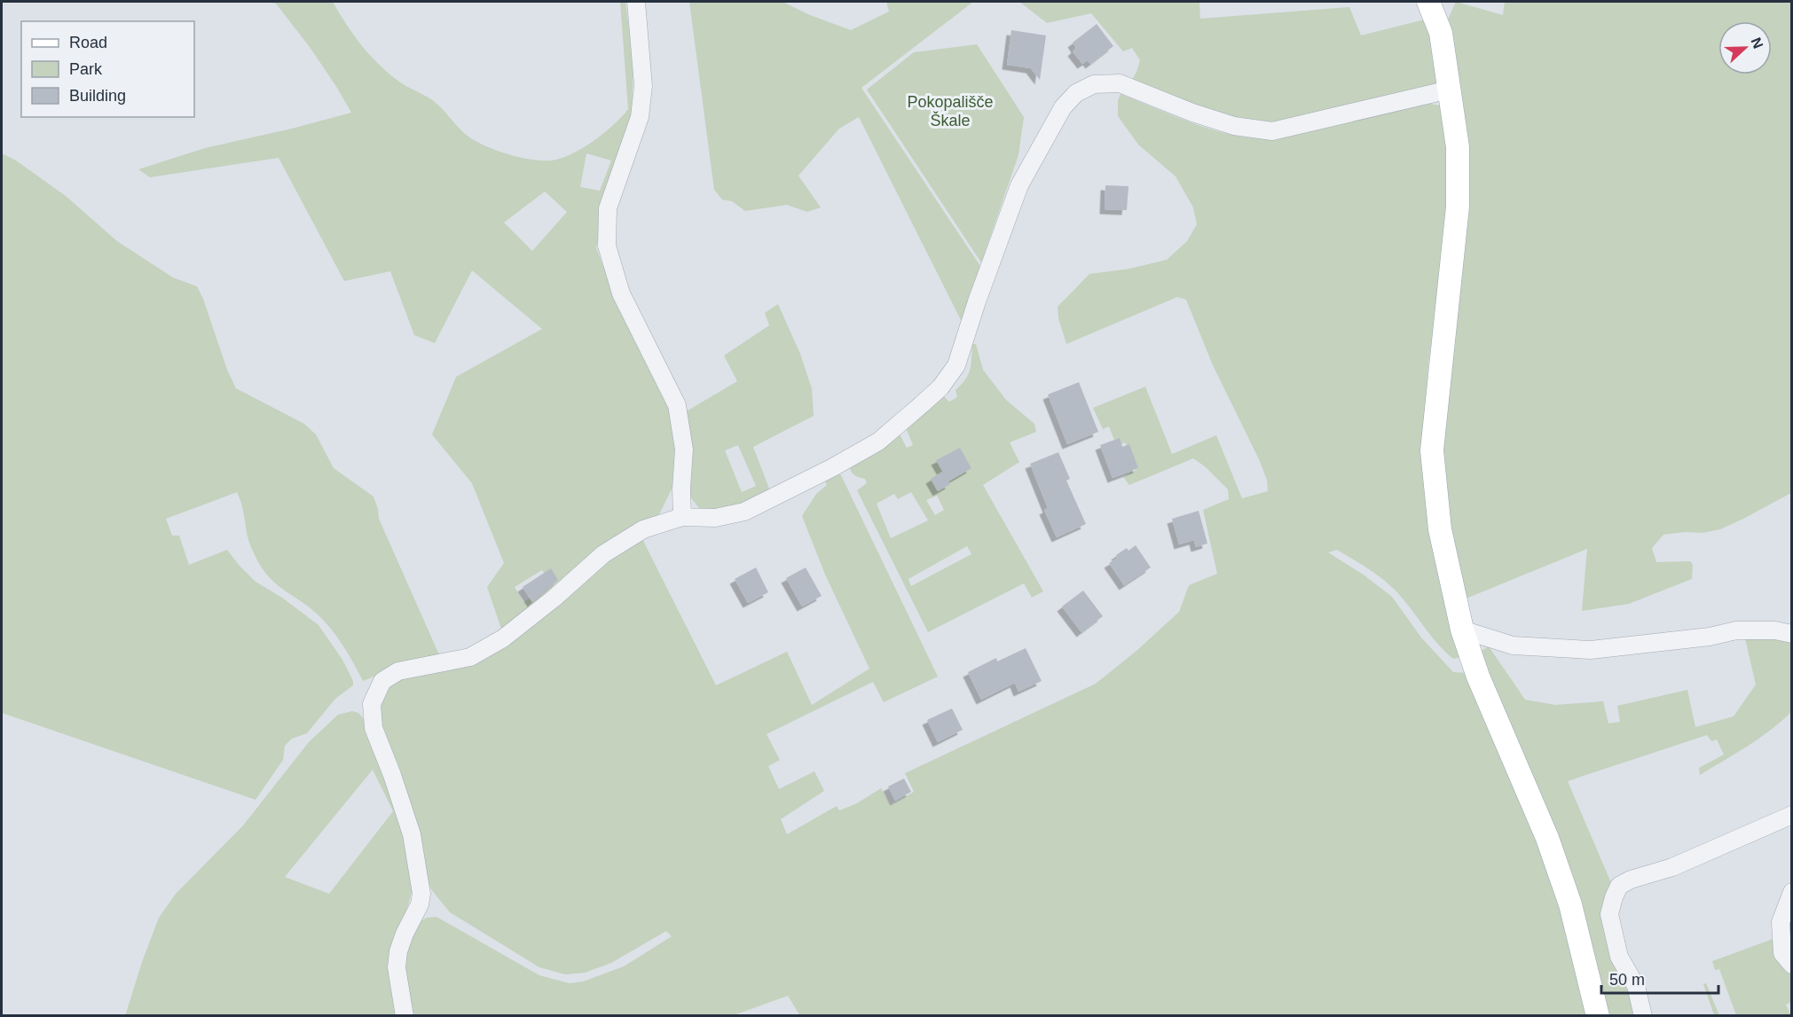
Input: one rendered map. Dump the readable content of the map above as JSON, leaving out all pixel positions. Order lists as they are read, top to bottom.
{
  "parks": ["Pokopališče Škale"],
  "legend": ["Road", "Park", "Building"],
  "scale_bar": "50 m",
  "north": "right"
}
